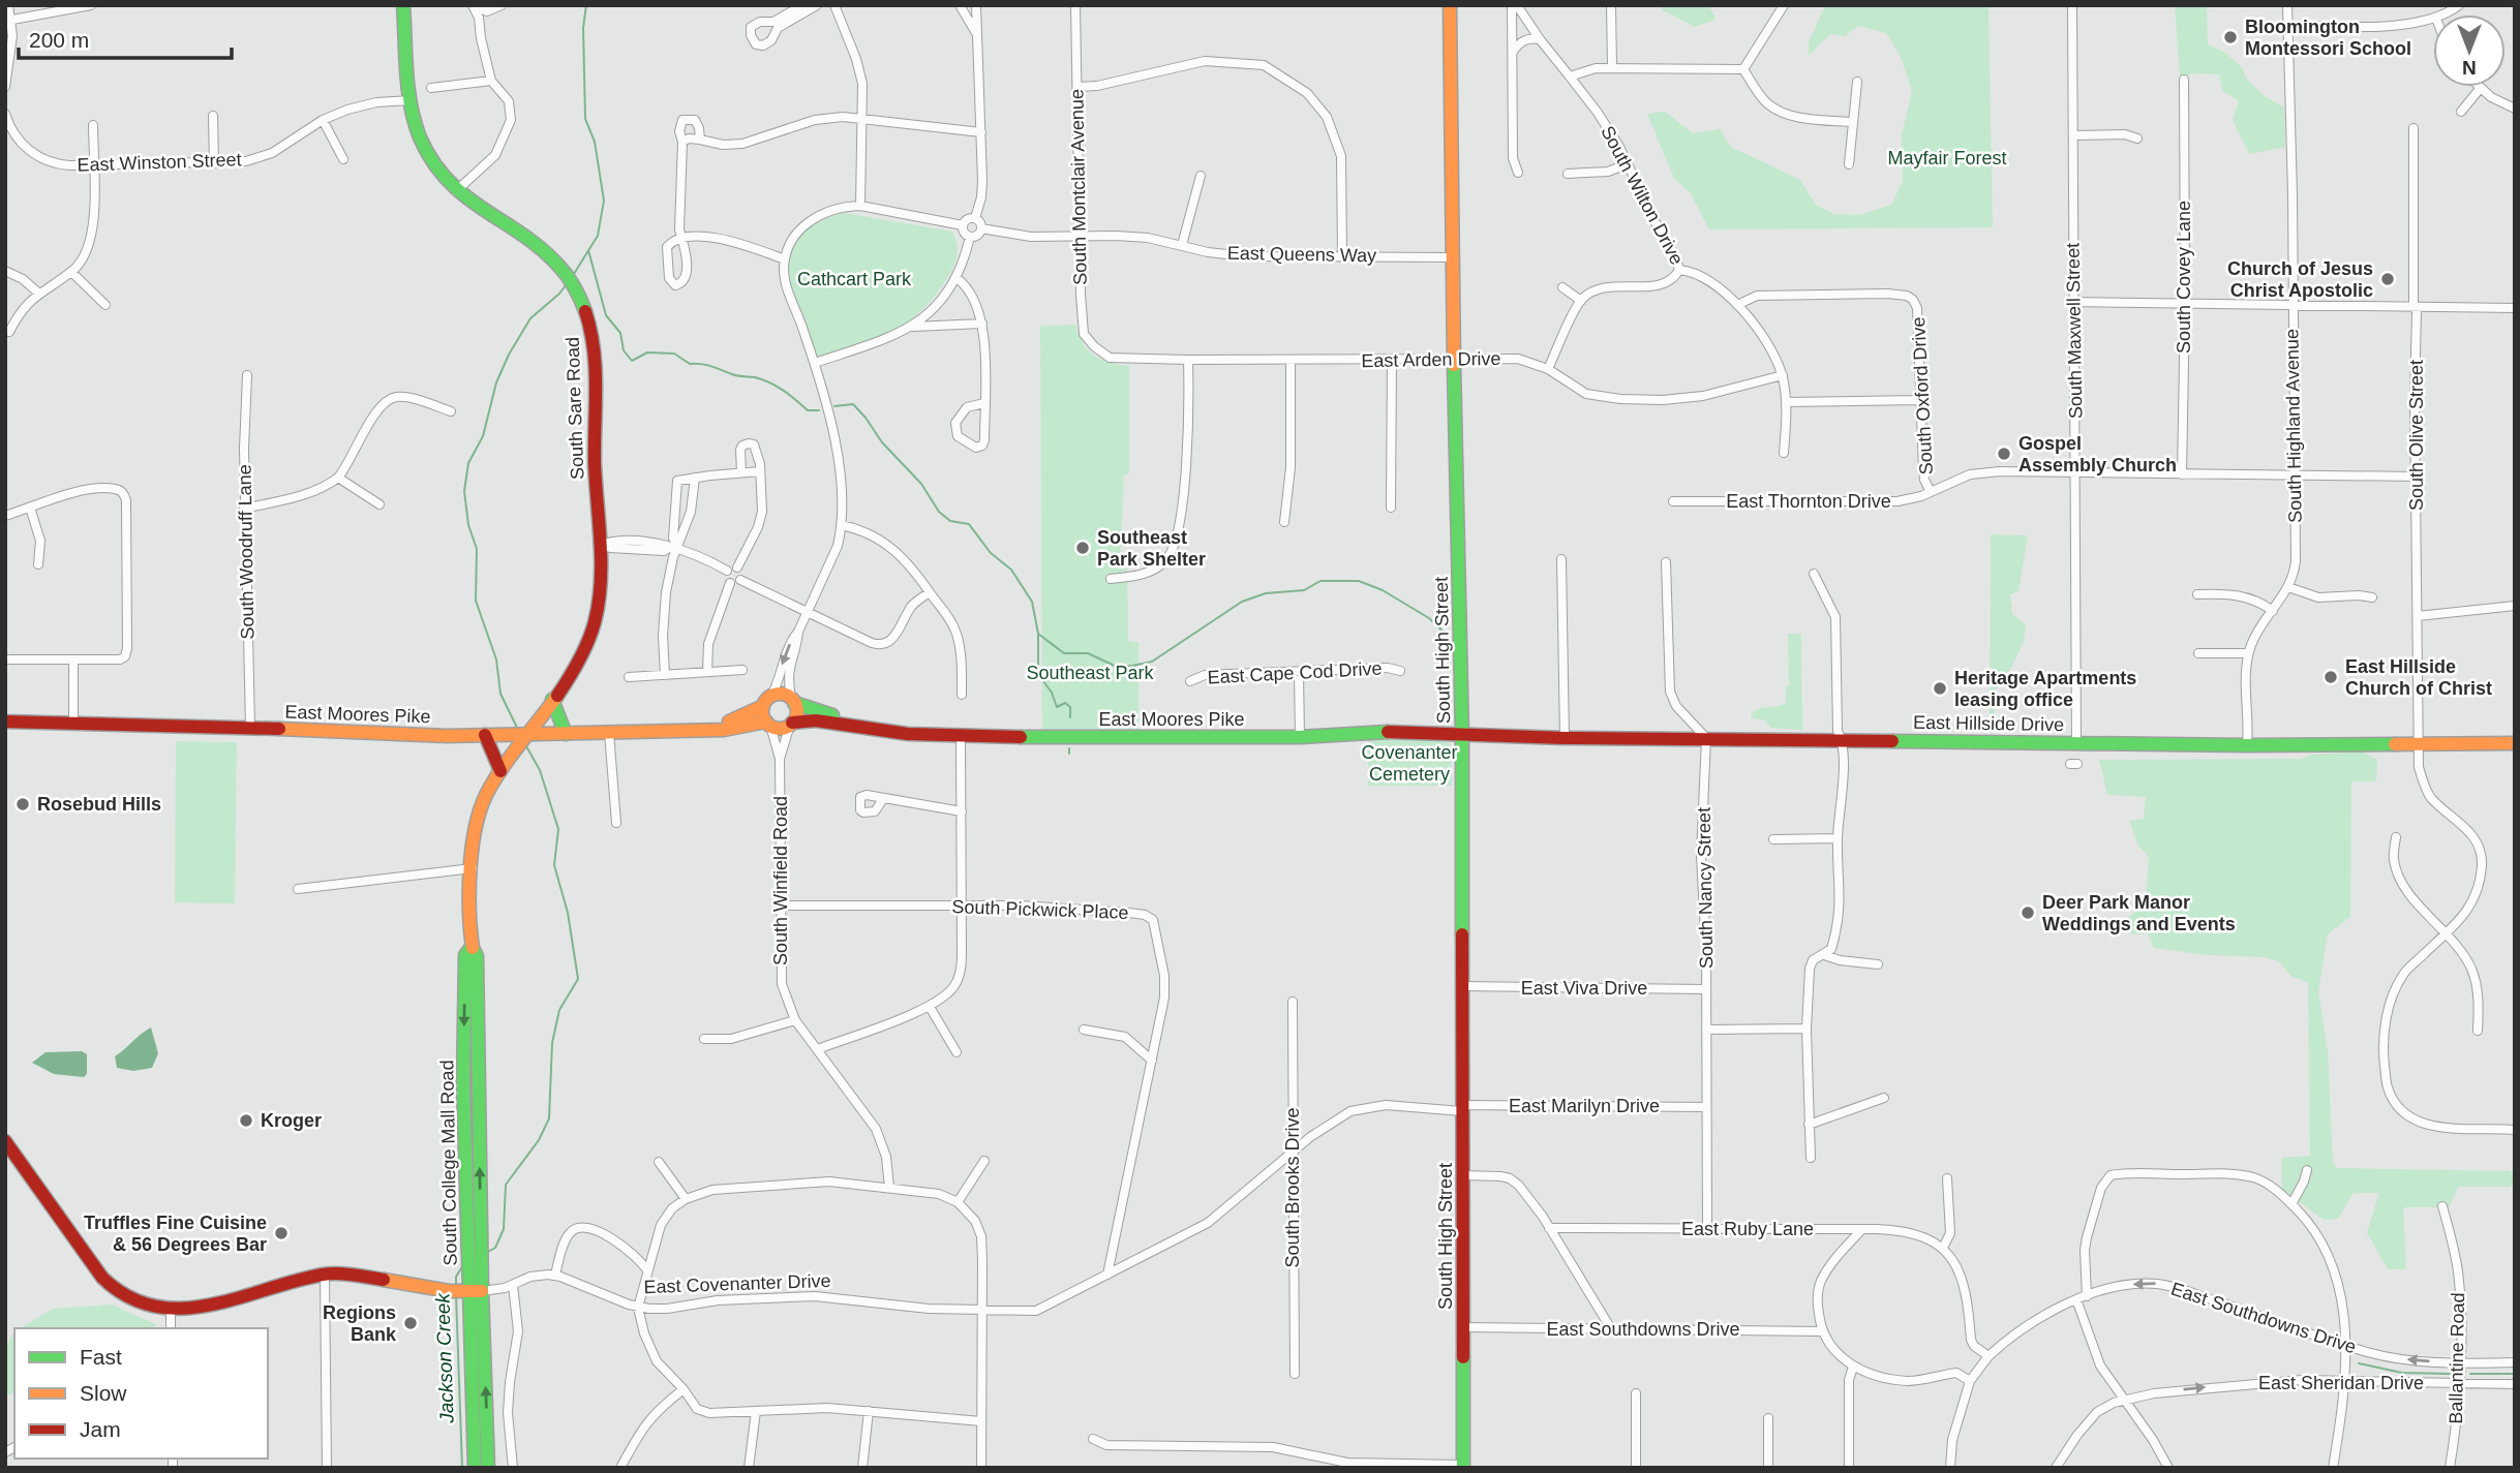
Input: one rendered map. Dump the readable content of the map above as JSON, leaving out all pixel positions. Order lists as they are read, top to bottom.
{
  "streets": {
    "main road": [
      "South Sare Road",
      "South High Street",
      "East Moores Pike",
      "East Hillside Drive",
      "South College Mall Road"
    ],
    "street": [
      "East Winston Street",
      "South Montclair Avenue",
      "South Wilton Drive",
      "East Queens Way",
      "South Covey Lane",
      "South Maxwell Street",
      "East Arden Drive",
      "South Oxford Drive",
      "South Highland Avenue",
      "South Olive Street",
      "East Thornton Drive",
      "South Woodruff Lane",
      "East Cape Cod Drive",
      "South Winfield Road",
      "South Nancy Street",
      "South Pickwick Place",
      "East Viva Drive",
      "East Marilyn Drive",
      "South Brooks Drive",
      "East Ruby Lane",
      "East Covenanter Drive",
      "East Southdowns Drive",
      "Ballantine Road",
      "East Sheridan Drive"
    ]
  },
  "crossings": [
    ["East Winston Street", "South Sare Road"],
    ["South Montclair Avenue", "East Queens Way"],
    ["South Montclair Avenue", "East Arden Drive"],
    ["South Wilton Drive", "East Arden Drive"],
    ["South Wilton Drive", "South Oxford Drive"],
    ["East Queens Way", "South High Street"],
    ["South Covey Lane", "East Thornton Drive"],
    ["South Maxwell Street", "East Thornton Drive"],
    ["South Maxwell Street", "East Hillside Drive"],
    ["East Arden Drive", "South High Street"],
    ["South Oxford Drive", "East Thornton Drive"],
    ["South Sare Road", "East Moores Pike"],
    ["South Sare Road", "South College Mall Road"],
    ["South Highland Avenue", "East Thornton Drive"],
    ["South Highland Avenue", "East Hillside Drive"],
    ["South Olive Street", "East Thornton Drive"],
    ["South Olive Street", "East Hillside Drive"],
    ["South Woodruff Lane", "East Moores Pike"],
    ["South High Street", "East Moores Pike"],
    ["South High Street", "East Hillside Drive"],
    ["South High Street", "East Viva Drive"],
    ["South High Street", "East Marilyn Drive"],
    ["South High Street", "East Covenanter Drive"],
    ["South High Street", "East Southdowns Drive"],
    ["East Moores Pike", "East Hillside Drive"],
    ["East Moores Pike", "South Winfield Road"],
    ["East Moores Pike", "South College Mall Road"],
    ["East Hillside Drive", "South Nancy Street"],
    ["South Winfield Road", "South Pickwick Place"],
    ["South Nancy Street", "East Viva Drive"],
    ["South Nancy Street", "East Marilyn Drive"],
    ["South Nancy Street", "East Ruby Lane"],
    ["South Pickwick Place", "East Covenanter Drive"],
    ["East Marilyn Drive", "East Covenanter Drive"],
    ["South Brooks Drive", "East Covenanter Drive"],
    ["East Ruby Lane", "East Southdowns Drive"],
    ["East Southdowns Drive", "Ballantine Road"],
    ["Ballantine Road", "East Sheridan Drive"]
  ],
  "one_way": ["East Southdowns Drive", "East Sheridan Drive"],
  "water": ["Jackson Creek"],
  "parks": [
    "Mayfair Forest",
    "Cathcart Park",
    "Southeast Park",
    "Covenanter Cemetery"
  ],
  "places": [
    "Bloomington Montessori School",
    "Church of Jesus Christ Apostolic",
    "Gospel Assembly Church",
    "Southeast Park Shelter",
    "East Hillside Church of Christ",
    "Heritage Apartments leasing office",
    "Rosebud Hills",
    "Deer Park Manor Weddings and Events",
    "Kroger",
    "Truffles Fine Cuisine & 56 Degrees Bar",
    "Regions Bank"
  ],
  "legend": ["Fast", "Slow", "Jam"],
  "scale_bar": "200 m",
  "north": "bottom"
}
